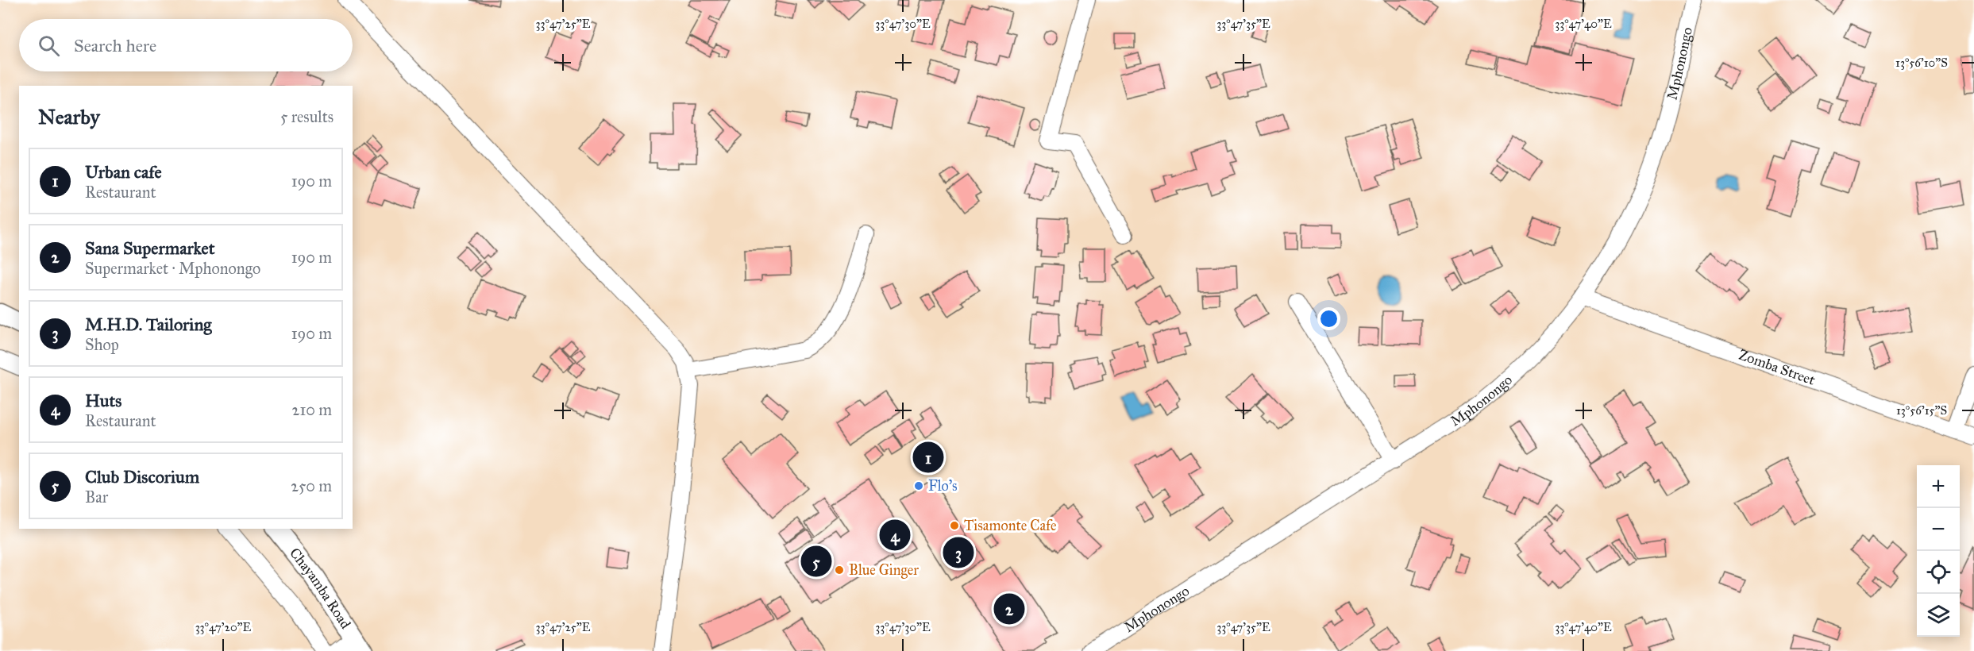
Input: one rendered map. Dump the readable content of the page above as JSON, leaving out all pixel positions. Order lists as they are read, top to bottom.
{
  "streets": {
    "main road": ["Chayamba Road"],
    "street": ["Mphonongo", "Zomba Street"]
  },
  "crossings": [
    ["Mphonongo", "Zomba Street"]
  ],
  "places": ["Flo's", "Tisamonte Cafe", "Blue Ginger"],
  "page": {
    "search": "Search here",
    "heading": ["Nearby", "5 results"],
    "list": [
      {
        "mark": "1",
        "name": "Urban cafe",
        "note": "Restaurant",
        "value": "190 m"
      },
      {
        "mark": "2",
        "name": "Sana Supermarket",
        "note": "Supermarket · Mphonongo",
        "value": "190 m"
      },
      {
        "mark": "3",
        "name": "M.H.D. Tailoring",
        "note": "Shop",
        "value": "190 m"
      },
      {
        "mark": "4",
        "name": "Huts",
        "note": "Restaurant",
        "value": "210 m"
      },
      {
        "mark": "5",
        "name": "Club Discorium",
        "note": "Bar",
        "value": "250 m"
      }
    ],
    "pins": [
      "1",
      "4",
      "3",
      "5",
      "2"
    ],
    "map_buttons": ["+", "−"]
  },
  "coordinates": [
    "33°47'25\"E",
    "33°47'30\"E",
    "33°47'35\"E",
    "33°47'40\"E",
    "13°56'10\"S",
    "13°56'15\"S",
    "33°47'20\"E"
  ]
}
